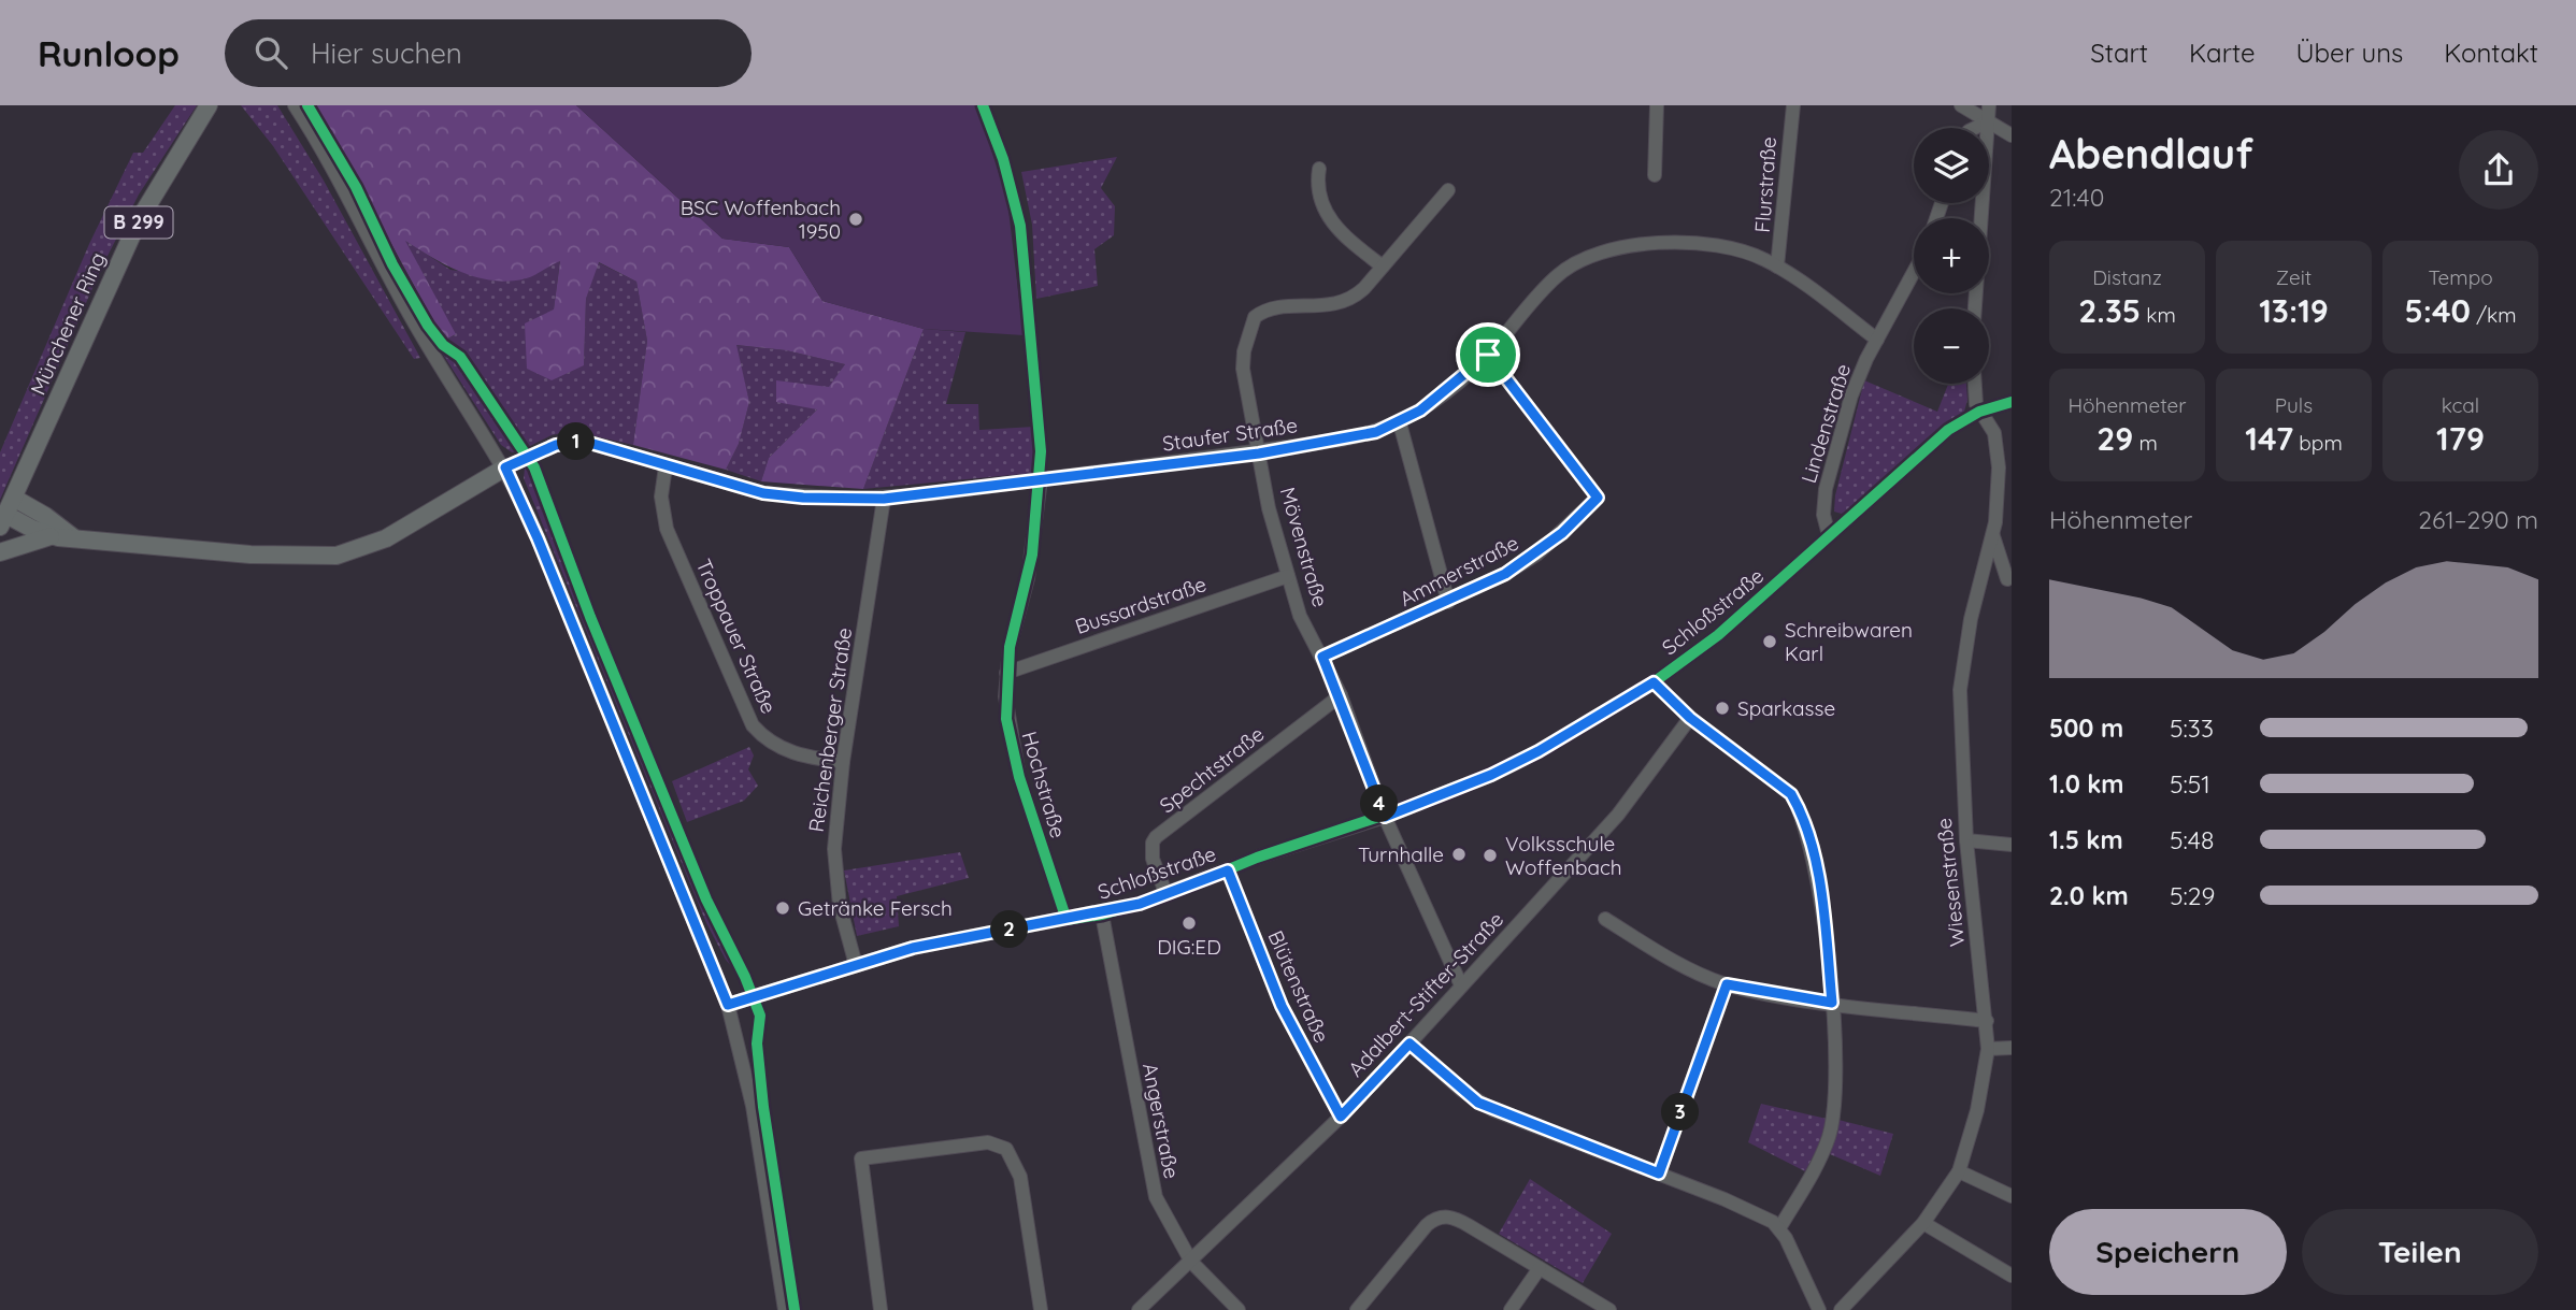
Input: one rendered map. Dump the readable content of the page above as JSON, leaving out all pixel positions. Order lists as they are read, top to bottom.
{
  "streets": {
    "main road": ["B 299", "Münchener Ring"],
    "street": [
      "Flurstraße",
      "Lindenstraße",
      "Staufer Straße",
      "Mövenstraße",
      "Ammerstraße",
      "Bussardstraße",
      "Schloßstraße",
      "Troppauer Straße",
      "Reichenberger Straße",
      "Spechtstraße",
      "Hochstraße",
      "Wiesenstraße",
      "Blütenstraße",
      "Adalbert-Stifter-Straße",
      "Angerstraße"
    ]
  },
  "crossings": [
    ["Flurstraße", "Staufer Straße"],
    ["Lindenstraße", "Staufer Straße"],
    ["Lindenstraße", "Schloßstraße"],
    ["Staufer Straße", "Mövenstraße"],
    ["Staufer Straße", "Ammerstraße"],
    ["Staufer Straße", "Troppauer Straße"],
    ["Staufer Straße", "Reichenberger Straße"],
    ["Staufer Straße", "Hochstraße"],
    ["Mövenstraße", "Ammerstraße"],
    ["Mövenstraße", "Bussardstraße"],
    ["Mövenstraße", "Schloßstraße"],
    ["Mövenstraße", "Spechtstraße"],
    ["Mövenstraße", "Adalbert-Stifter-Straße"],
    ["Bussardstraße", "Hochstraße"],
    ["Schloßstraße", "Reichenberger Straße"],
    ["Schloßstraße", "Spechtstraße"],
    ["Schloßstraße", "Hochstraße"],
    ["Schloßstraße", "Wiesenstraße"],
    ["Schloßstraße", "Blütenstraße"],
    ["Schloßstraße", "Angerstraße"],
    ["Troppauer Straße", "Reichenberger Straße"],
    ["Blütenstraße", "Adalbert-Stifter-Straße"],
    ["Adalbert-Stifter-Straße", "Angerstraße"]
  ],
  "places": [
    "BSC Woffenbach 1950",
    "Schreibwaren Karl",
    "Sparkasse",
    "Turnhalle",
    "Volksschule Woffenbach",
    "Getränke Fersch",
    "DIG:ED"
  ],
  "page": {
    "header": "Runloop",
    "search": "Hier suchen",
    "nav": [
      "Start",
      "Karte",
      "Über uns",
      "Kontakt"
    ],
    "heading": ["Abendlauf", "21:40"],
    "map_buttons": ["+", "−"],
    "stats": [
      ["Distanz", "2.35 km"],
      ["Zeit", "13:19"],
      ["Tempo", "5:40 /km"],
      ["Höhenmeter", "29 m"],
      ["Puls", "147 bpm"],
      ["kcal", "179"]
    ],
    "pins": [
      "1",
      "4",
      "2",
      "3"
    ],
    "chart": ["Höhenmeter", "261–290 m"],
    "list": [
      {
        "name": "500 m",
        "note": "5:33"
      },
      {
        "name": "1.0 km",
        "note": "5:51"
      },
      {
        "name": "1.5 km",
        "note": "5:48"
      },
      {
        "name": "2.0 km",
        "note": "5:29"
      }
    ],
    "buttons": ["Speichern", "Teilen"]
  }
}
